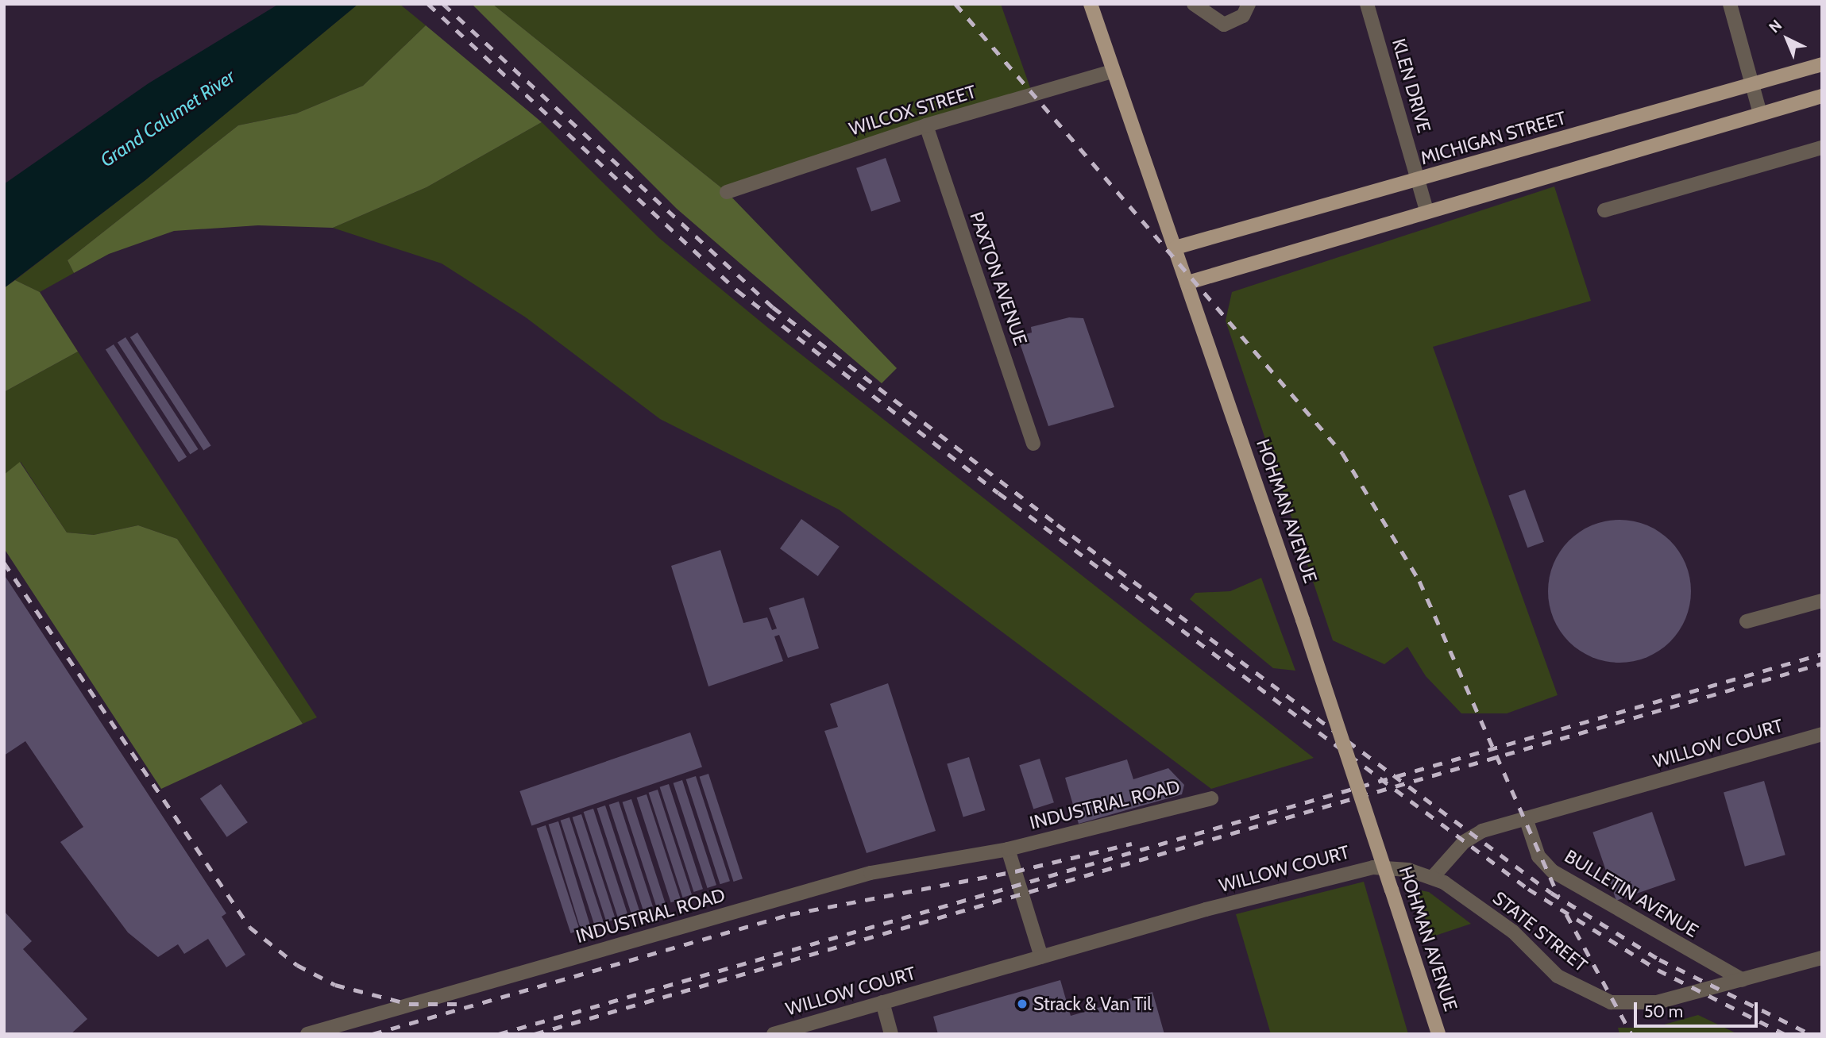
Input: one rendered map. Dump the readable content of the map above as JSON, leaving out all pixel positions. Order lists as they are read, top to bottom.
{
  "streets": {
    "main road": ["MICHIGAN STREET", "HOHMAN AVENUE"],
    "street": [
      "KLEN DRIVE",
      "WILCOX STREET",
      "PAXTON AVENUE",
      "WILLOW COURT",
      "INDUSTRIAL ROAD",
      "BULLETIN AVENUE",
      "STATE STREET"
    ]
  },
  "crossings": [
    ["KLEN DRIVE", "MICHIGAN STREET"],
    ["WILCOX STREET", "PAXTON AVENUE"],
    ["WILCOX STREET", "HOHMAN AVENUE"],
    ["MICHIGAN STREET", "HOHMAN AVENUE"],
    ["WILLOW COURT", "BULLETIN AVENUE"],
    ["WILLOW COURT", "STATE STREET"],
    ["BULLETIN AVENUE", "STATE STREET"]
  ],
  "water": ["Grand Calumet River"],
  "places": ["Strack & Van Til"],
  "scale_bar": "50 m",
  "north": "top left"
}
